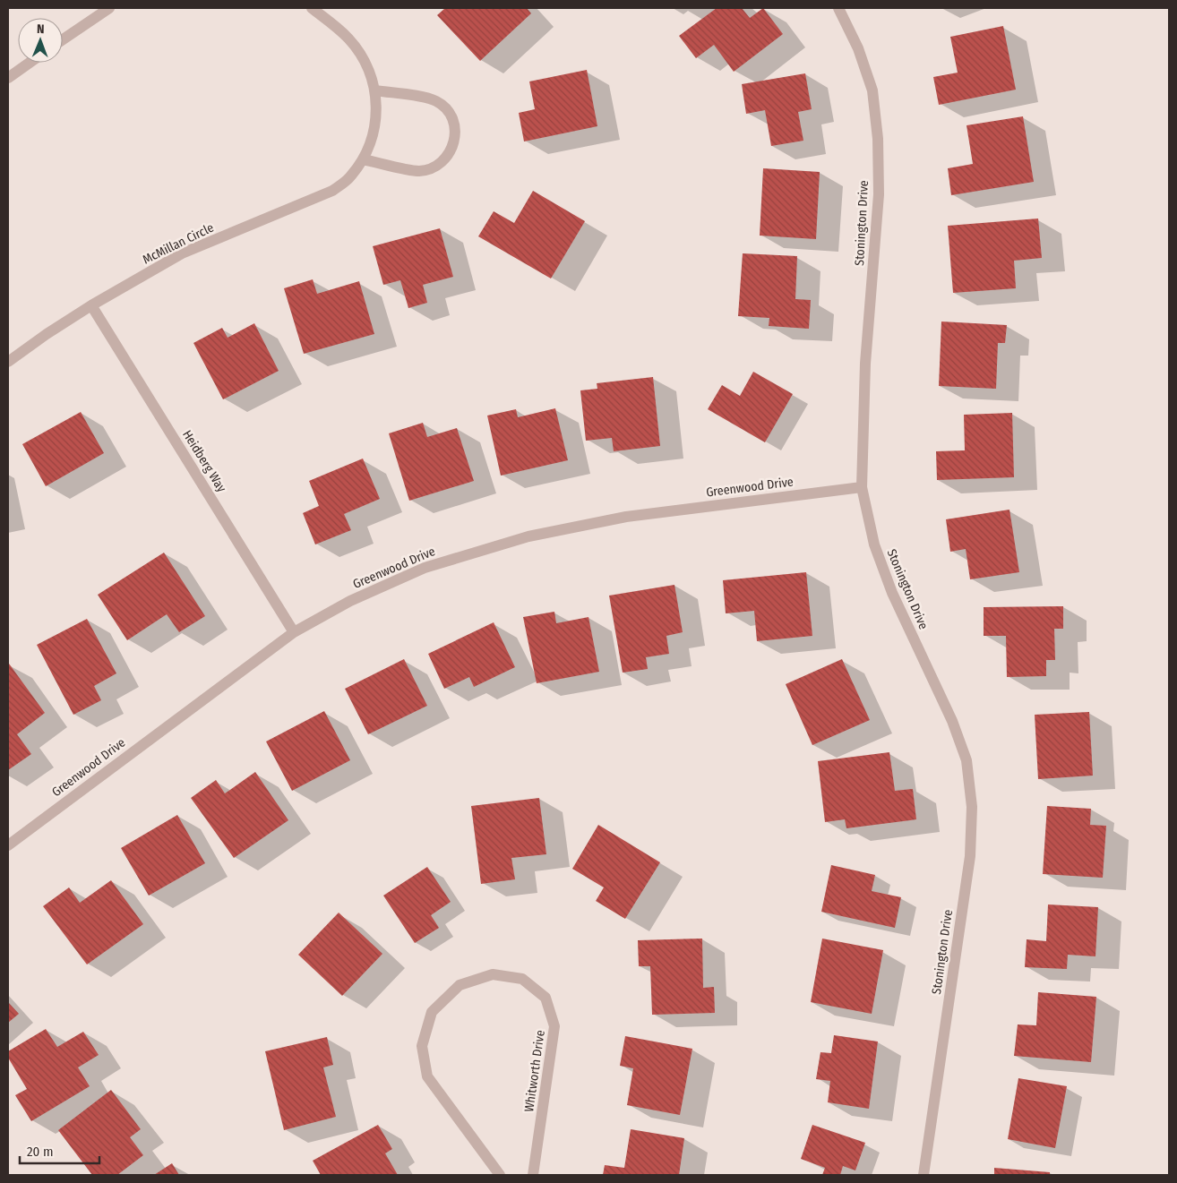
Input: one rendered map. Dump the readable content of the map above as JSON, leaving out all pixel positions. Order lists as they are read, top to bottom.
{
  "streets": {
    "street": [
      "Stonington Drive",
      "McMillan Circle",
      "Heidberg Way",
      "Greenwood Drive",
      "Whitworth Drive"
    ]
  },
  "crossings": [
    ["Stonington Drive", "Greenwood Drive"],
    ["McMillan Circle", "Heidberg Way"],
    ["Heidberg Way", "Greenwood Drive"]
  ],
  "scale_bar": "20 m",
  "north": "top"
}
